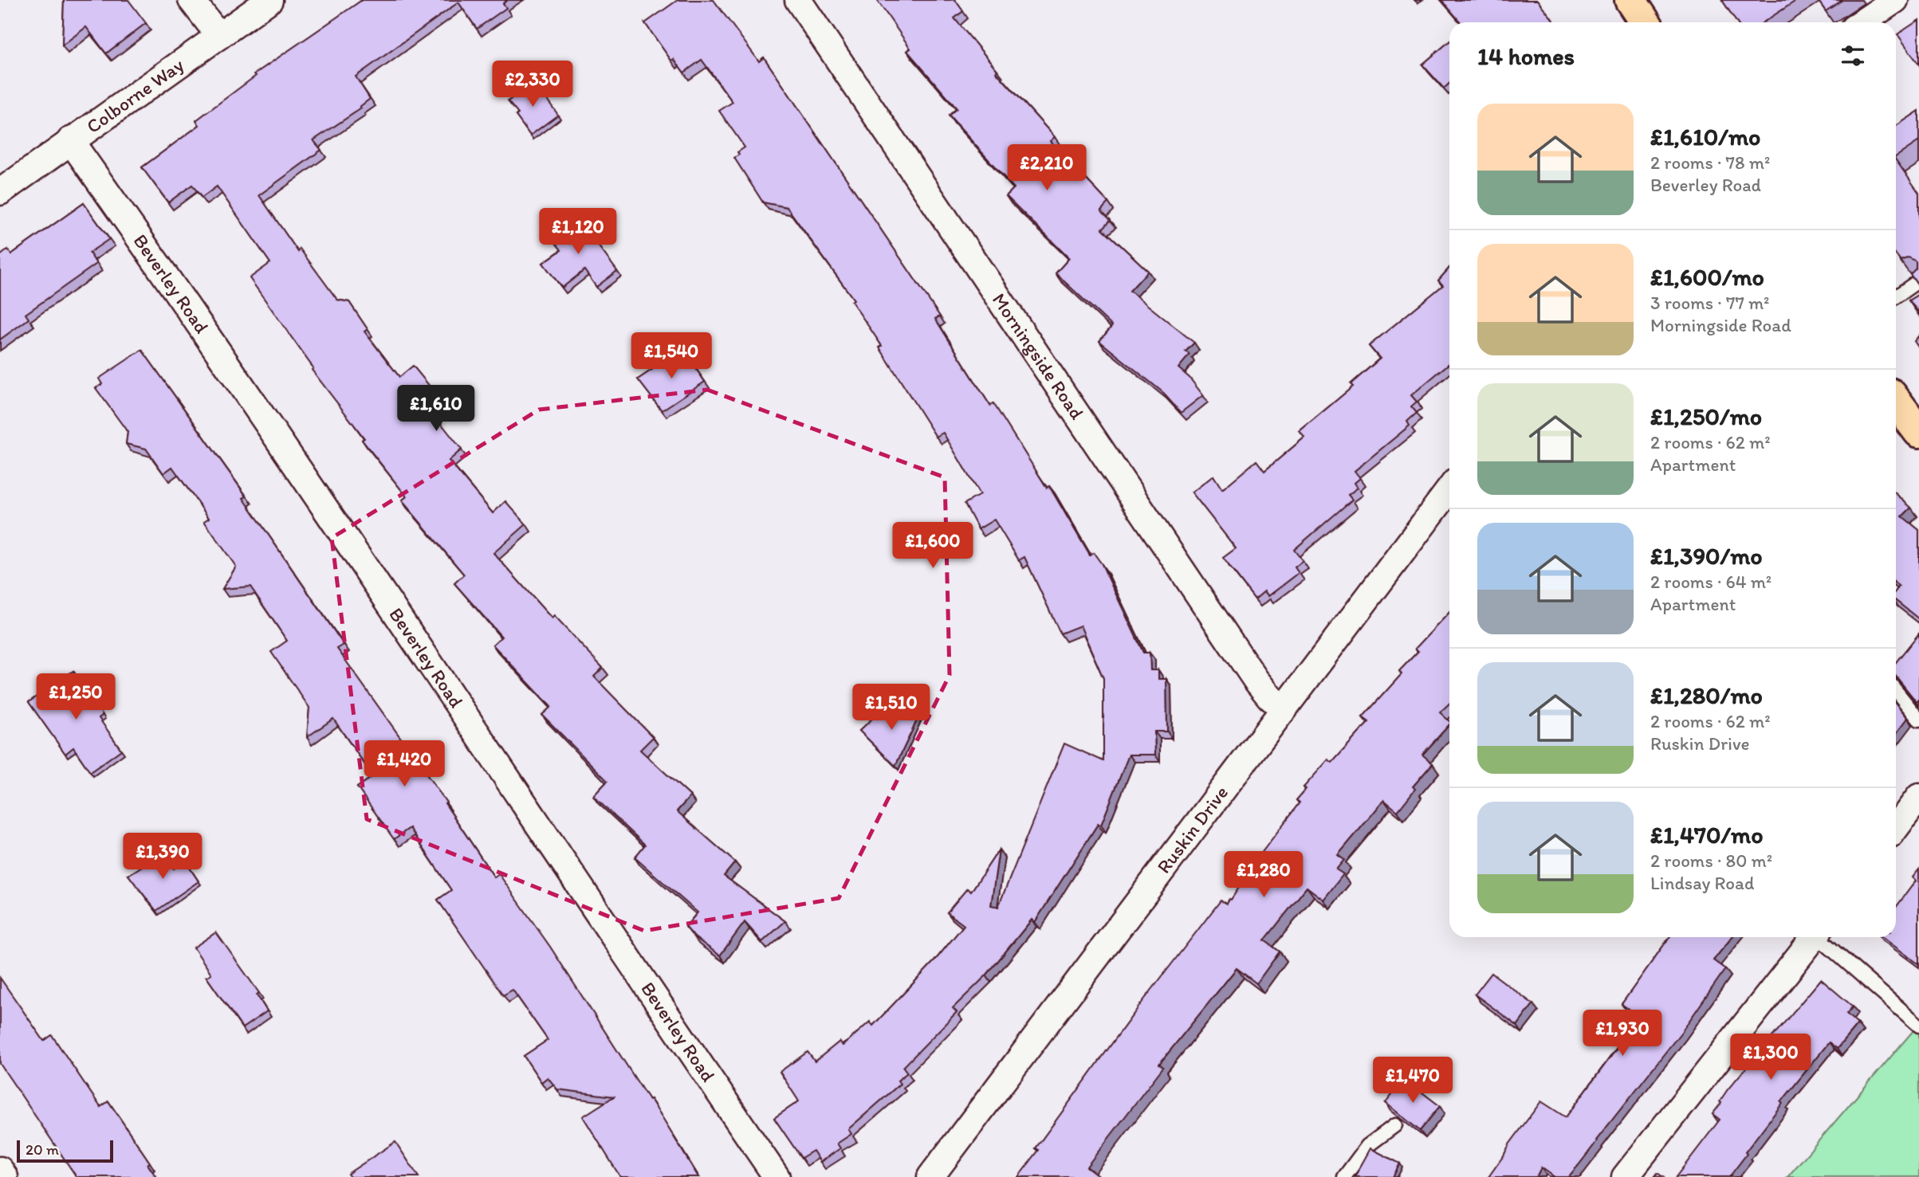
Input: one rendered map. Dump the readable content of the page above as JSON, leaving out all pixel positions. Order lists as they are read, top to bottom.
{
  "streets": {
    "street": [
      "Colborne Way",
      "Beverley Road",
      "Morningside Road",
      "Ruskin Drive"
    ]
  },
  "crossings": [
    ["Colborne Way", "Beverley Road"],
    ["Morningside Road", "Ruskin Drive"]
  ],
  "scale_bar": "20 m",
  "page": {
    "heading": "14 homes",
    "price": [
      "£2,330",
      "£2,210",
      "£1,120",
      "£1,540",
      "£1,610",
      "£1,600",
      "£1,250",
      "£1,510",
      "£1,420",
      "£1,390",
      "£1,280",
      "£1,930",
      "£1,300",
      "£1,470"
    ],
    "list": [
      {
        "name": "£1,610/mo",
        "note": "2 rooms · 78 m² · Beverley Road"
      },
      {
        "name": "£1,600/mo",
        "note": "3 rooms · 77 m² · Morningside Road"
      },
      {
        "name": "£1,250/mo",
        "note": "2 rooms · 62 m² · Apartment"
      },
      {
        "name": "£1,390/mo",
        "note": "2 rooms · 64 m² · Apartment"
      },
      {
        "name": "£1,280/mo",
        "note": "2 rooms · 62 m² · Ruskin Drive"
      },
      {
        "name": "£1,470/mo",
        "note": "2 rooms · 80 m² · Lindsay Road"
      }
    ],
    "scale": "20 m"
  }
}
